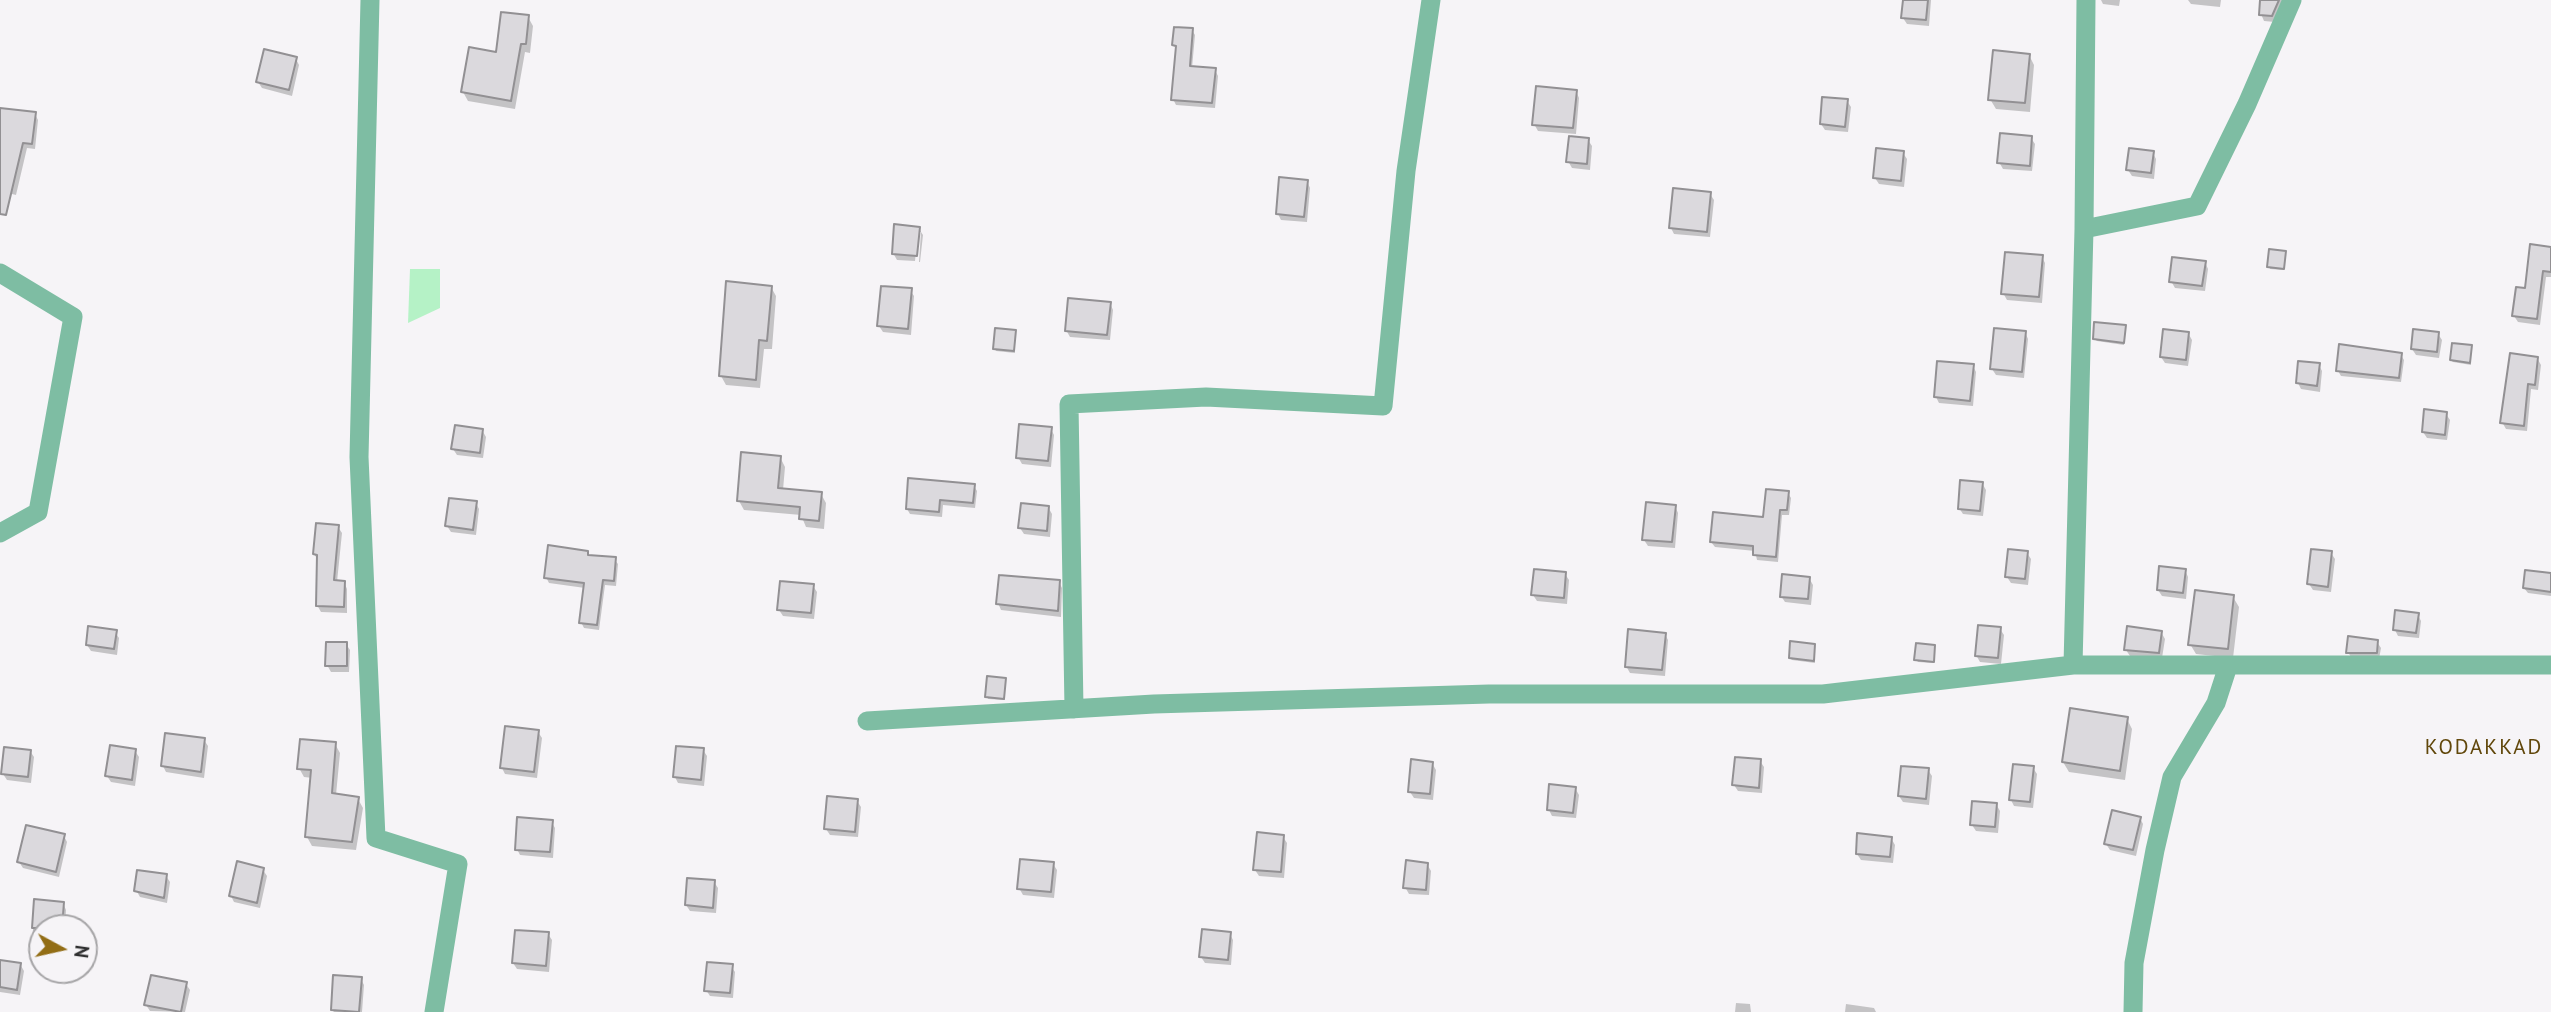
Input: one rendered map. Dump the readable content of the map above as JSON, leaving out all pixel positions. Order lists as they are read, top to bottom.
{
  "districts": ["KODAKKAD"],
  "north": "right"
}
